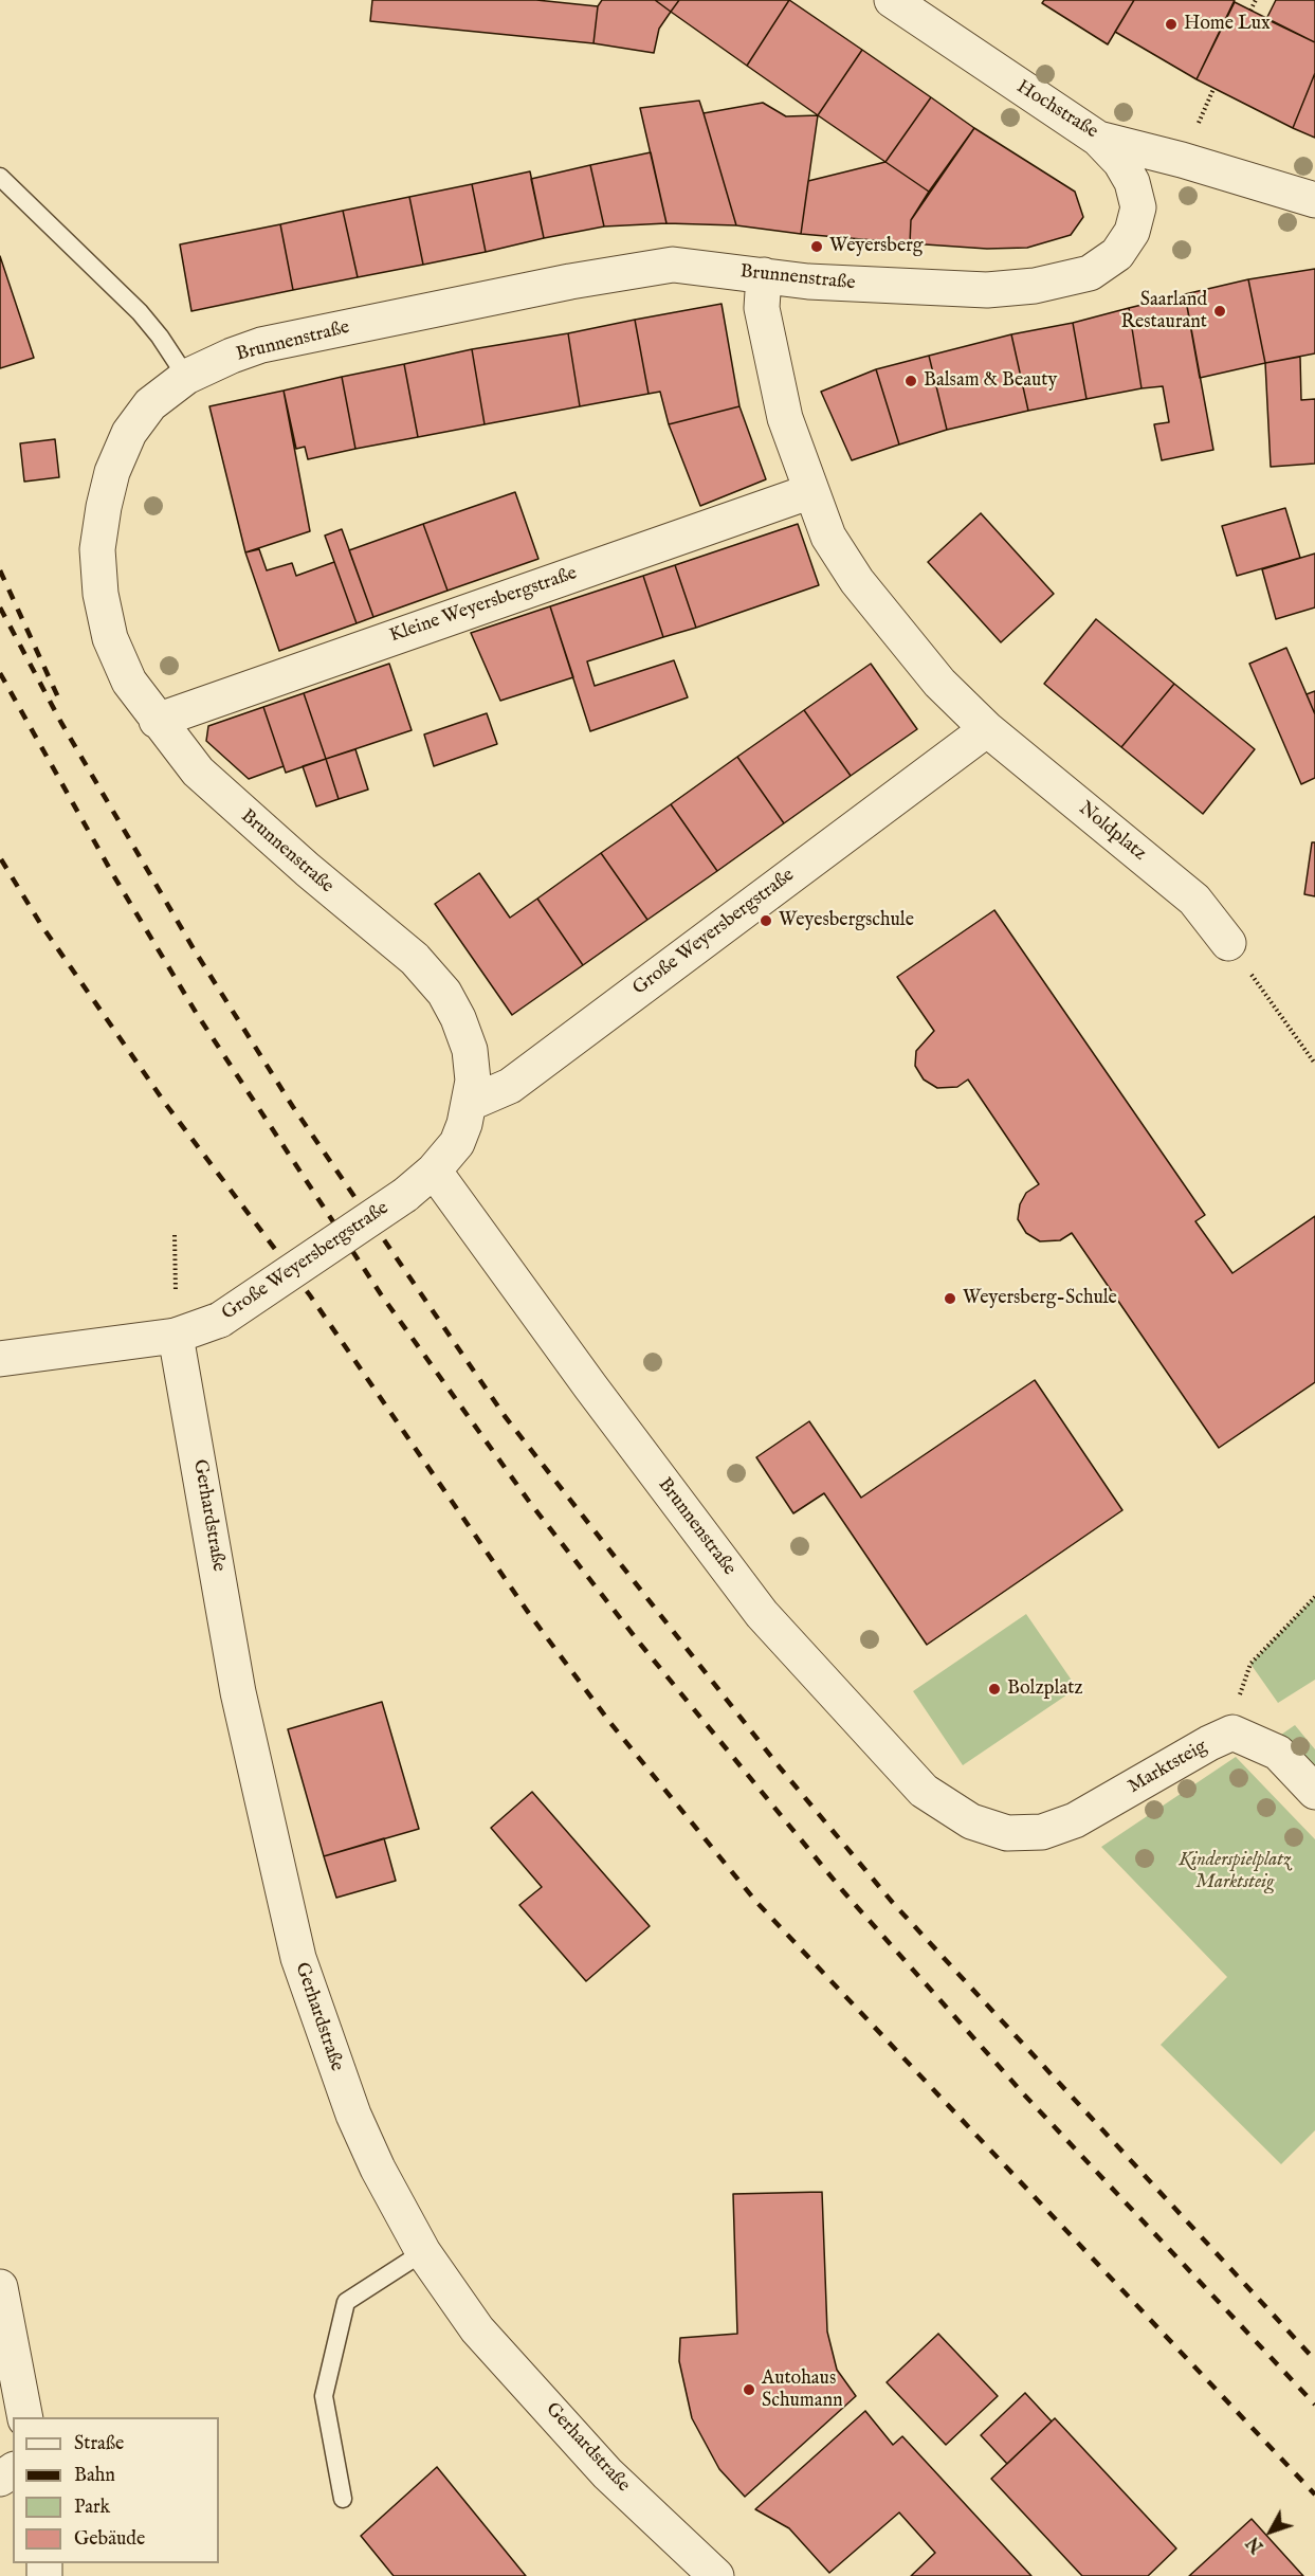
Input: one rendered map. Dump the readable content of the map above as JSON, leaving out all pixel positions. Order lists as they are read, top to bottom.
{
  "streets": {
    "street": [
      "Hochstraße",
      "Brunnenstraße",
      "Kleine Weyersbergstraße",
      "Noldplatz",
      "Große Weyersbergstraße",
      "Gerhardstraße",
      "Marktsteig"
    ]
  },
  "crossings": [
    ["Hochstraße", "Brunnenstraße"],
    ["Brunnenstraße", "Kleine Weyersbergstraße"],
    ["Brunnenstraße", "Große Weyersbergstraße"],
    ["Brunnenstraße", "Marktsteig"],
    ["Noldplatz", "Große Weyersbergstraße"],
    ["Große Weyersbergstraße", "Gerhardstraße"]
  ],
  "parks": ["Kinderspielplatz Marktsteig"],
  "places": [
    "Home Lux",
    "Weyersberg",
    "Saarland Restaurant",
    "Balsam & Beauty",
    "Weyesbergschule",
    "Weyersberg-Schule",
    "Bolzplatz",
    "Autohaus Schumann"
  ],
  "legend": [
    "Straße",
    "Bahn",
    "Park",
    "Gebäude"
  ],
  "north": "bottom left"
}
